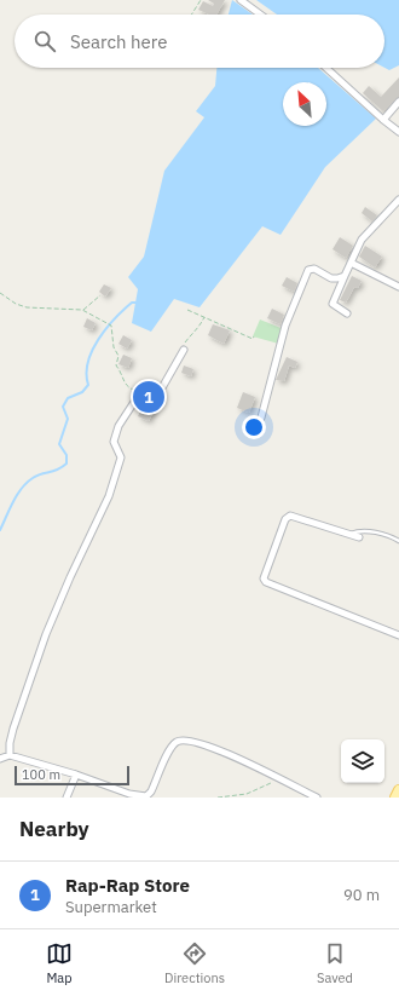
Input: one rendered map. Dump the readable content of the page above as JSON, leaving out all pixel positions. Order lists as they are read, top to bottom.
{
  "scale_bar": "100 m",
  "north": "top left",
  "page": {
    "search": "Search here",
    "pins": "1",
    "scale": "100 m",
    "heading": "Nearby",
    "list": [
      {
        "mark": "1",
        "name": "Rap-Rap Store",
        "note": "Supermarket",
        "value": "90 m"
      }
    ],
    "nav": ["Map", "Directions", "Saved"]
  }
}
